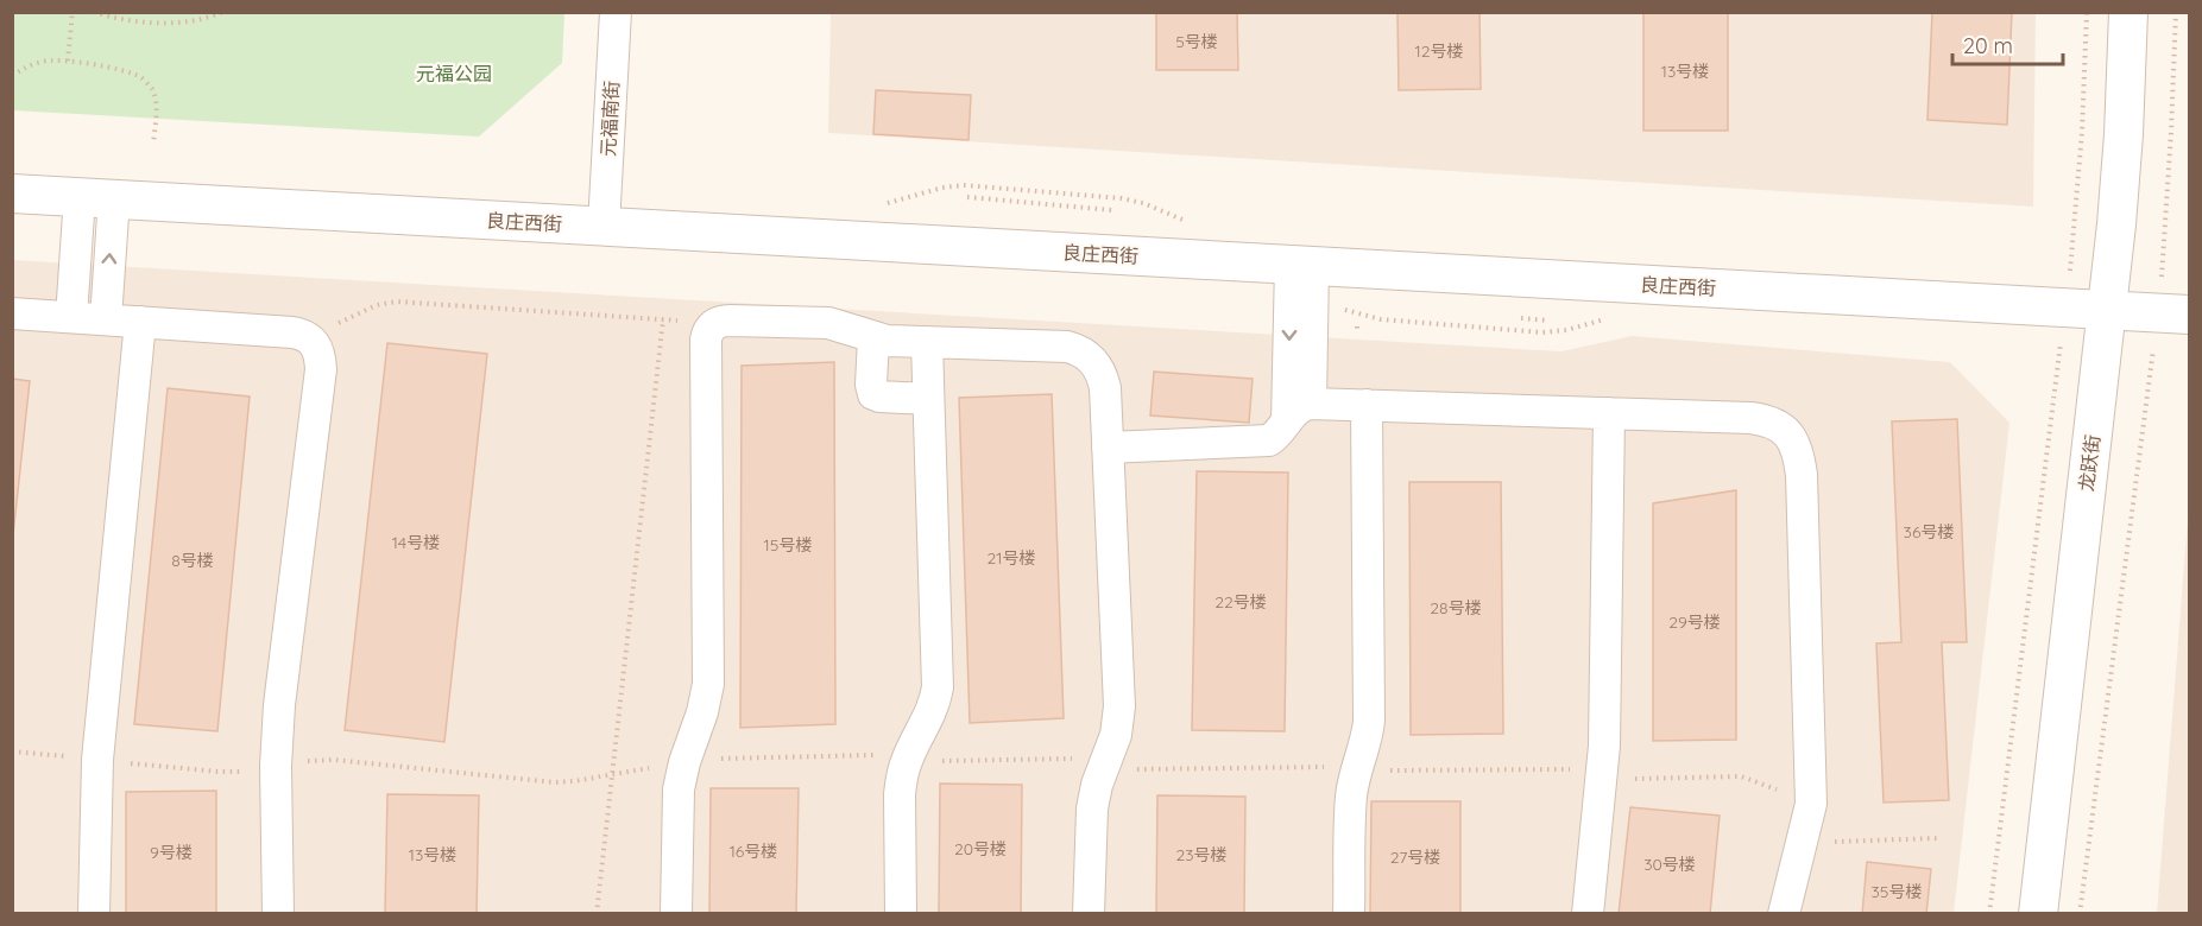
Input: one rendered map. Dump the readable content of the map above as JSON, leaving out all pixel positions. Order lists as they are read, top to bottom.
{
  "streets": {
    "street": ["元福南街", "良庄西街", "龙跃街"]
  },
  "crossings": [
    ["元福南街", "良庄西街"],
    ["良庄西街", "龙跃街"]
  ],
  "parks": ["元福公园"],
  "house_numbers": [
    "5号楼",
    "12号楼",
    "13号楼",
    "36号楼",
    "14号楼",
    "15号楼",
    "21号楼",
    "8号楼",
    "22号楼",
    "28号楼",
    "29号楼",
    "20号楼",
    "16号楼",
    "9号楼",
    "13号楼",
    "23号楼",
    "27号楼",
    "30号楼",
    "35号楼"
  ],
  "scale_bar": "20 m"
}
